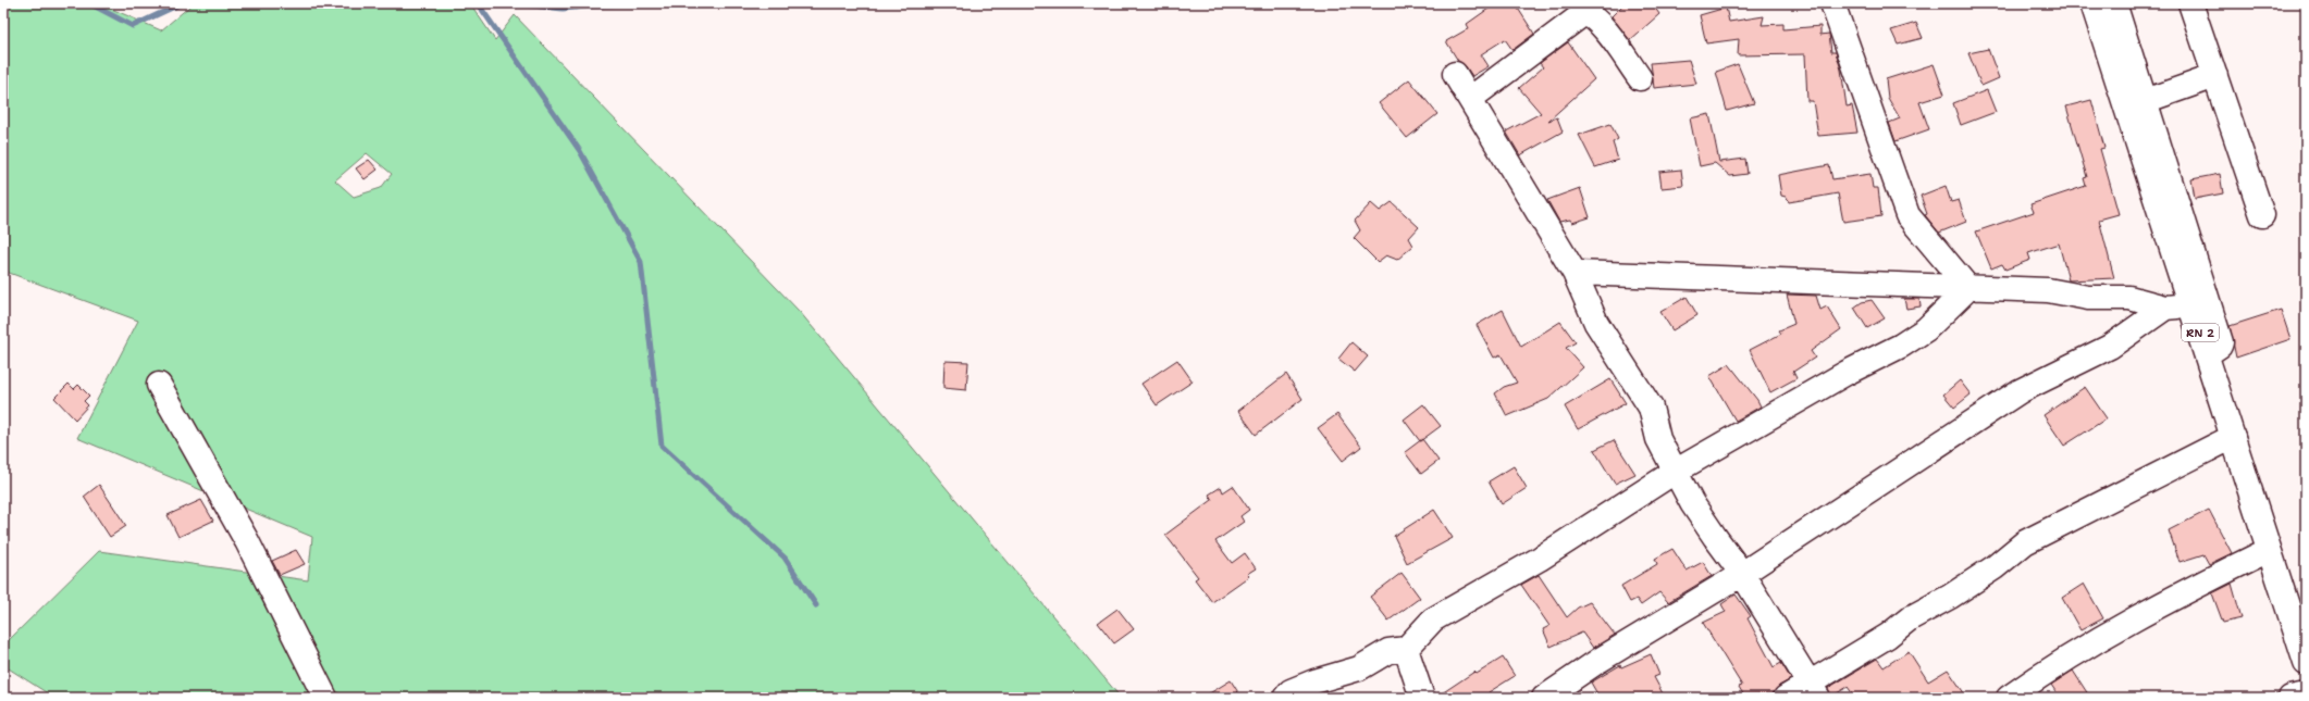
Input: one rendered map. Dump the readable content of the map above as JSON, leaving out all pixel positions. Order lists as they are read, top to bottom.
{
  "streets": {
    "main road": ["RN 2"]
  }
}
